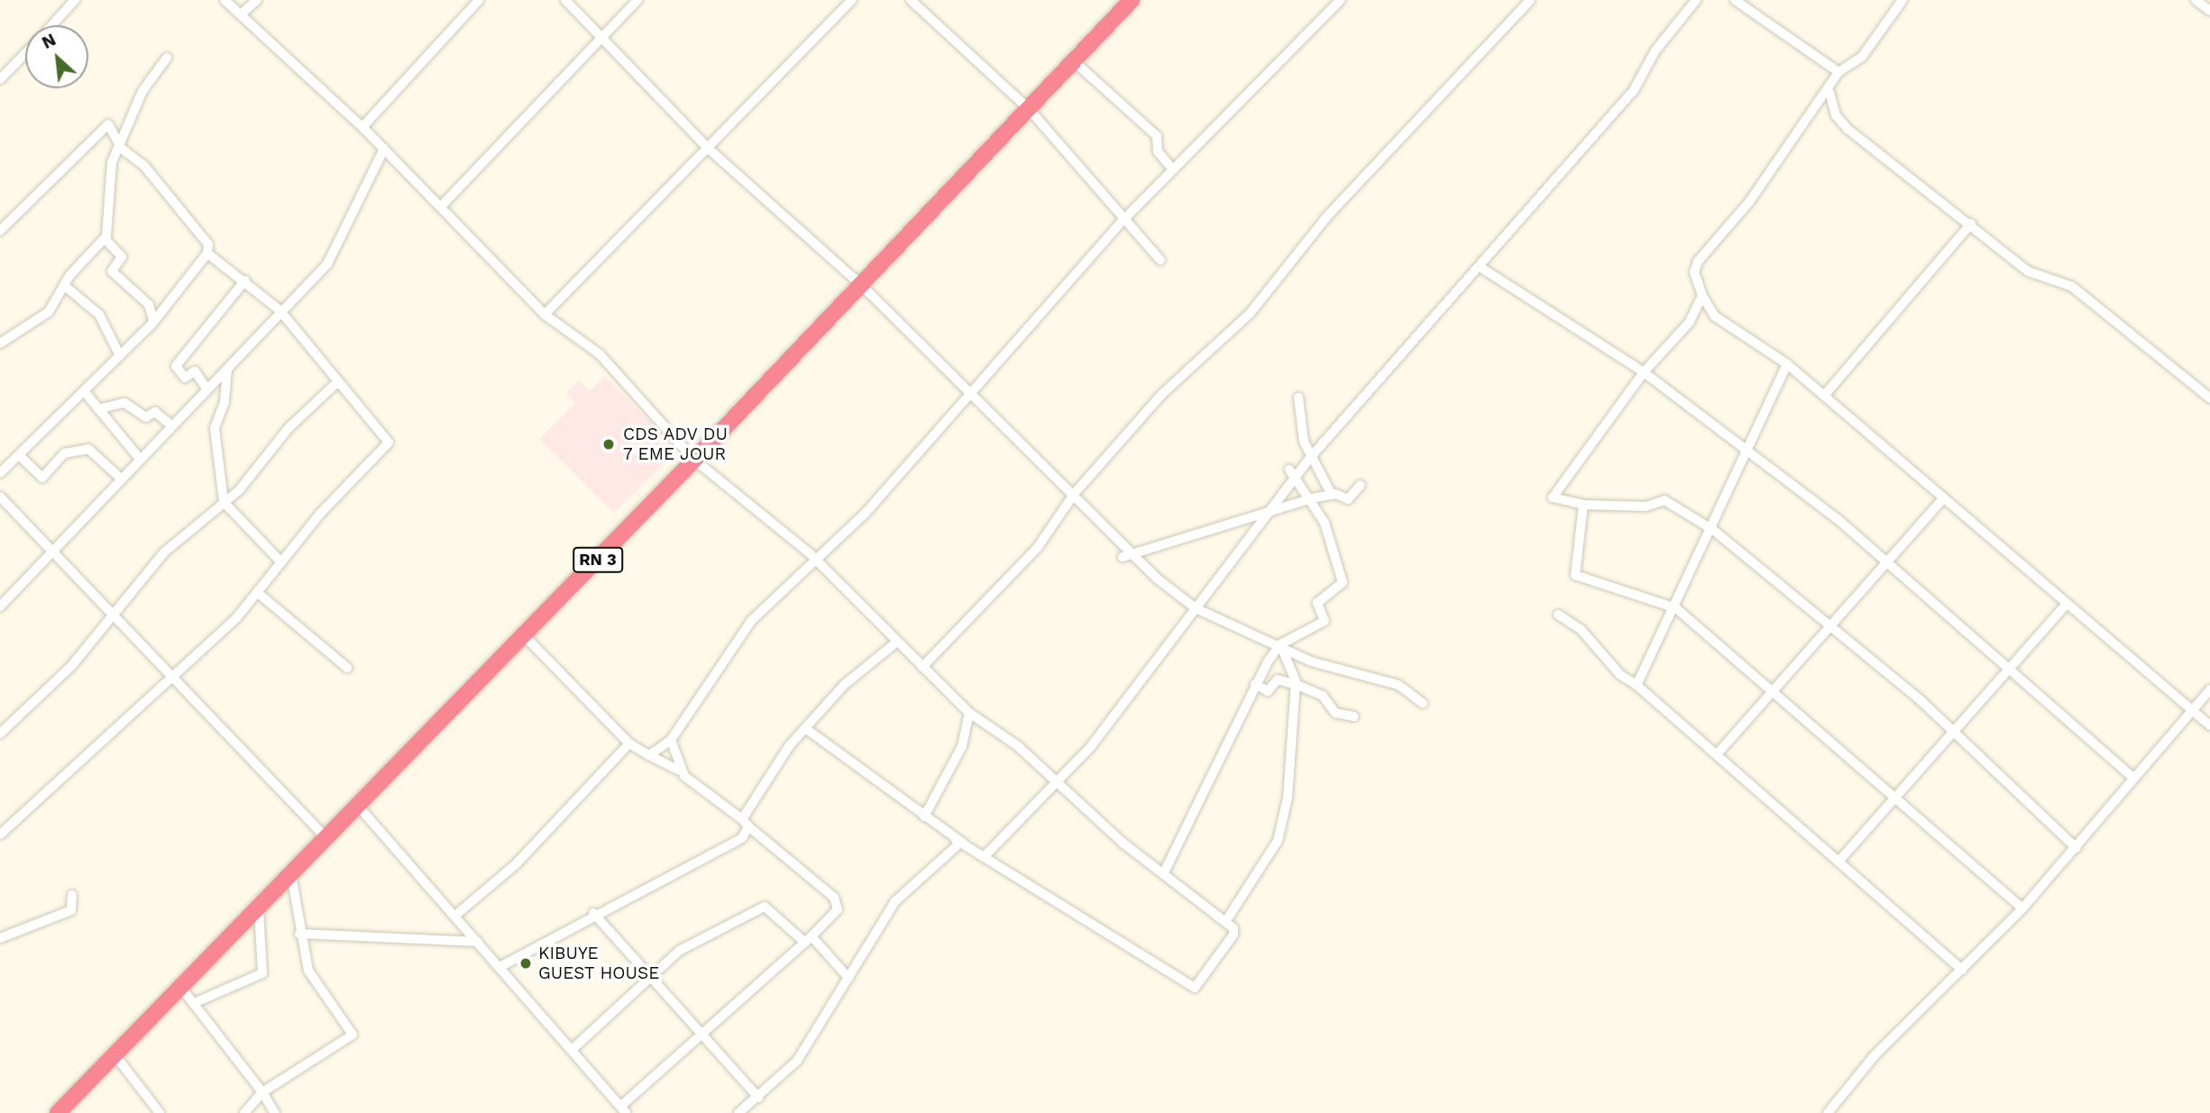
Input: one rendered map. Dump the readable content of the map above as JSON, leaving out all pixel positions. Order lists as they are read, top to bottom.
{
  "streets": {
    "highway": ["RN 3"]
  },
  "places": ["CDS ADV DU 7 EME JOUR", "KIBUYE GUEST HOUSE"],
  "north": "top left"
}
